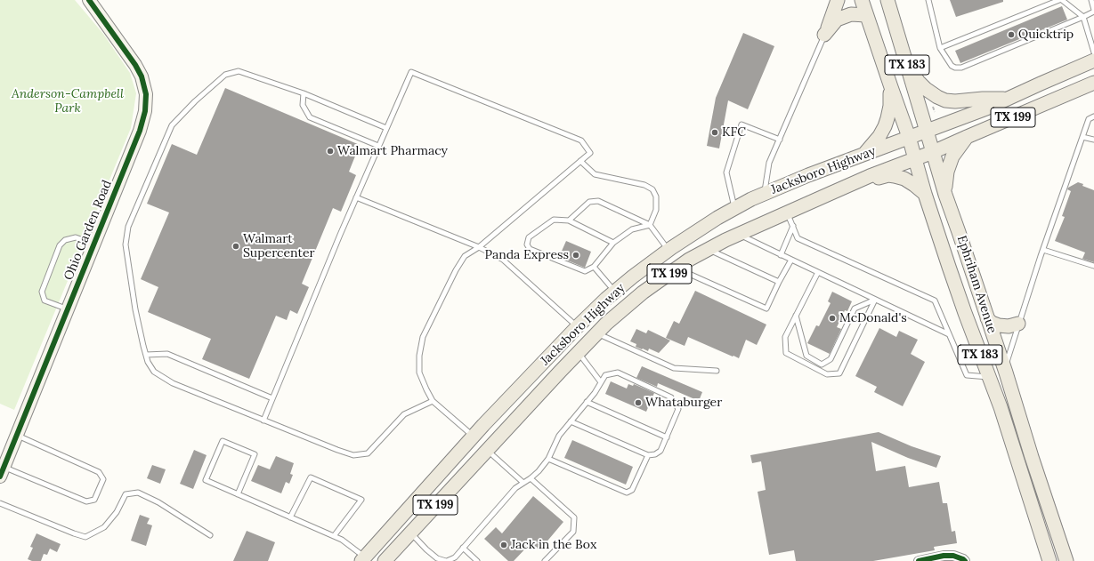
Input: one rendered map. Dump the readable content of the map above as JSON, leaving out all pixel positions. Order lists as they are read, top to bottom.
{
  "streets": {
    "main road": [
      "TX 183",
      "TX 199",
      "Jacksboro Highway",
      "Ephriham Avenue"
    ],
    "street": ["Ohio Garden Road"]
  },
  "crossings": [
    ["TX 183", "Jacksboro Highway"],
    ["TX 183", "Ephriham Avenue"],
    ["Jacksboro Highway", "Ephriham Avenue"]
  ],
  "parks": ["Anderson-Campbell Park"],
  "places": [
    "Quicktrip",
    "KFC",
    "Walmart Pharmacy",
    "Walmart Supercenter",
    "Panda Express",
    "McDonald's",
    "Whataburger",
    "Jack in the Box"
  ]
}
